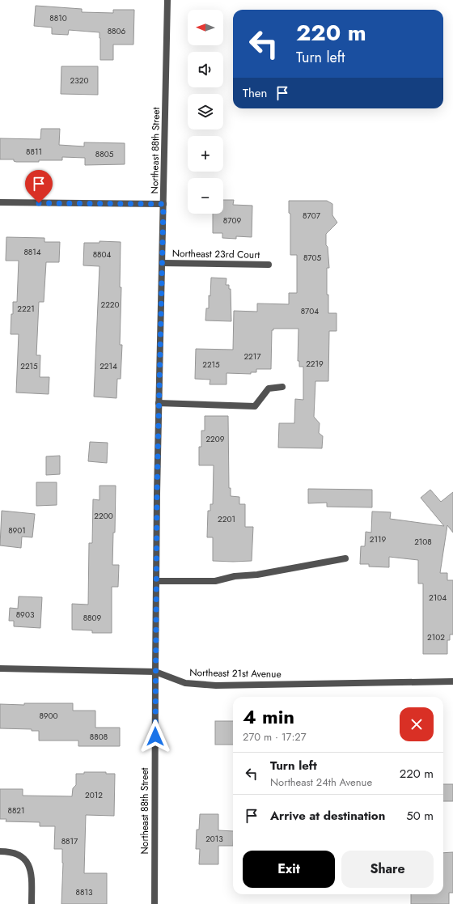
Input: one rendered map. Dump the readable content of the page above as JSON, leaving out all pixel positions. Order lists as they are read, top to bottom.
{
  "streets": {
    "street": ["Northeast 88th Street", "Northeast 23rd Court", "Northeast 21st Avenue"]
  },
  "crossings": [
    ["Northeast 88th Street", "Northeast 23rd Court"],
    ["Northeast 88th Street", "Northeast 21st Avenue"]
  ],
  "house_numbers": [
    "8810",
    "8806",
    "2320",
    "8811",
    "8805",
    "8707",
    "8709",
    "8814",
    "8804",
    "8705",
    "2220",
    "2221",
    "8704",
    "2217",
    "2219",
    "2215",
    "2215",
    "2214",
    "2209",
    "2200",
    "2201",
    "8901",
    "2119",
    "2108",
    "2104",
    "8903",
    "8809",
    "2102",
    "8900",
    "8808",
    "2012",
    "8821",
    "2013",
    "8817",
    "8813"
  ],
  "north": "left",
  "page": {
    "map_buttons": ["+", "−"],
    "turn": ["220 m", "Turn left"],
    "then": "Then",
    "heading": ["4 min", "270 m · 17:27"],
    "list": [
      {
        "name": "Turn left",
        "note": "Northeast 24th Avenue",
        "value": "220 m"
      },
      {
        "name": "Arrive at destination",
        "value": "50 m"
      }
    ],
    "buttons": ["Exit", "Share"]
  }
}
